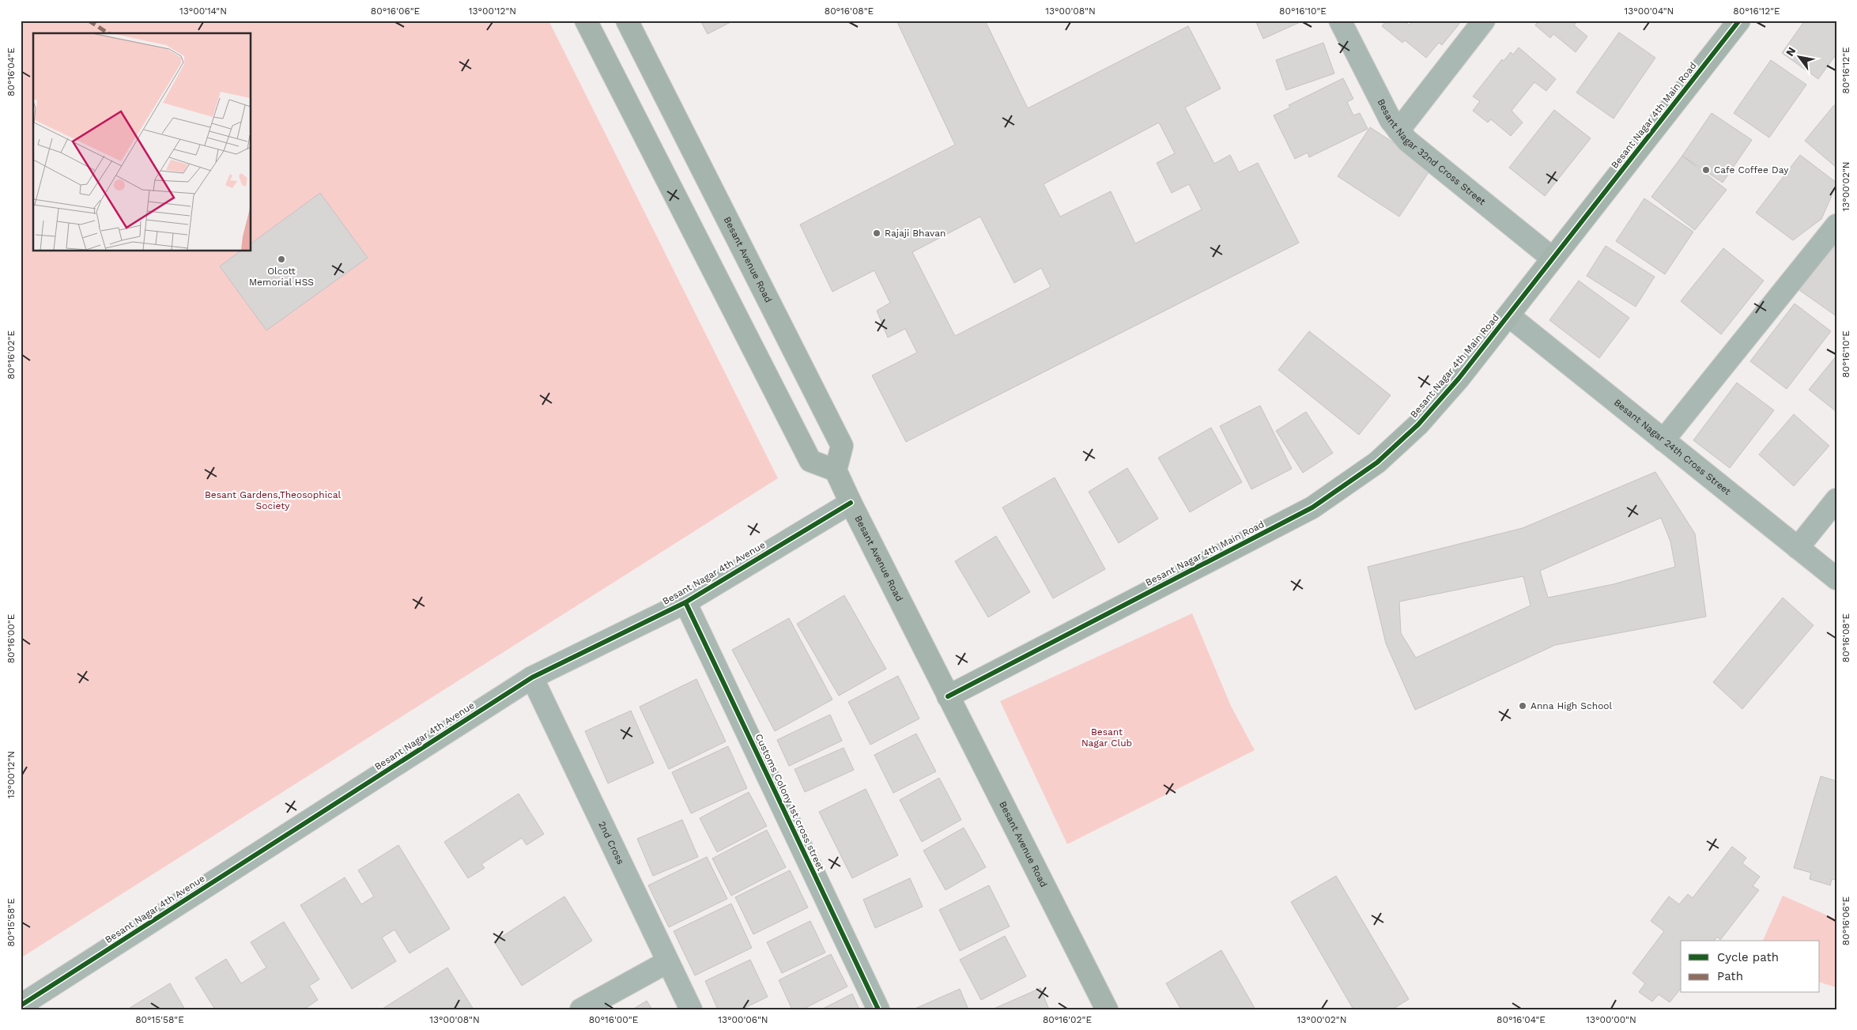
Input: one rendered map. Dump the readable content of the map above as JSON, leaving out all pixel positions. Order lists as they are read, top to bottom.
{
  "streets": {
    "main road": ["Besant Nagar 4th Main Road", "Besant Avenue Road"],
    "street": [
      "Besant Nagar 32nd Cross Street",
      "Besant Nagar 24th Cross Street",
      "Besant Nagar 4th Avenue",
      "Customs Colony 1st cross street",
      "2nd Cross"
    ]
  },
  "crossings": [
    ["Besant Nagar 4th Main Road", "Besant Nagar 32nd Cross Street"],
    ["Besant Nagar 4th Main Road", "Besant Avenue Road"],
    ["Besant Nagar 4th Main Road", "Besant Nagar 24th Cross Street"],
    ["Besant Avenue Road", "Besant Nagar 4th Avenue"],
    ["Besant Nagar 4th Avenue", "Customs Colony 1st cross street"],
    ["Besant Nagar 4th Avenue", "2nd Cross"]
  ],
  "parks": ["Besant Gardens,Theosophical Society", "Besant Nagar Club"],
  "places": [
    "Cafe Coffee Day",
    "Rajaji Bhavan",
    "Olcott Memorial HSS",
    "Anna High School"
  ],
  "legend": ["Cycle path", "Path"],
  "north": "top left",
  "coordinates": [
    "13°00'14\"N",
    "80°16'06\"E",
    "13°00'12\"N",
    "80°16'08\"E",
    "13°00'08\"N",
    "80°16'10\"E",
    "13°00'04\"N",
    "80°16'12\"E",
    "80°16'04\"E",
    "13°00'02\"N",
    "80°16'02\"E",
    "80°16'00\"E",
    "80°15'58\"E",
    "13°00'06\"N",
    "13°00'00\"N"
  ]
}
